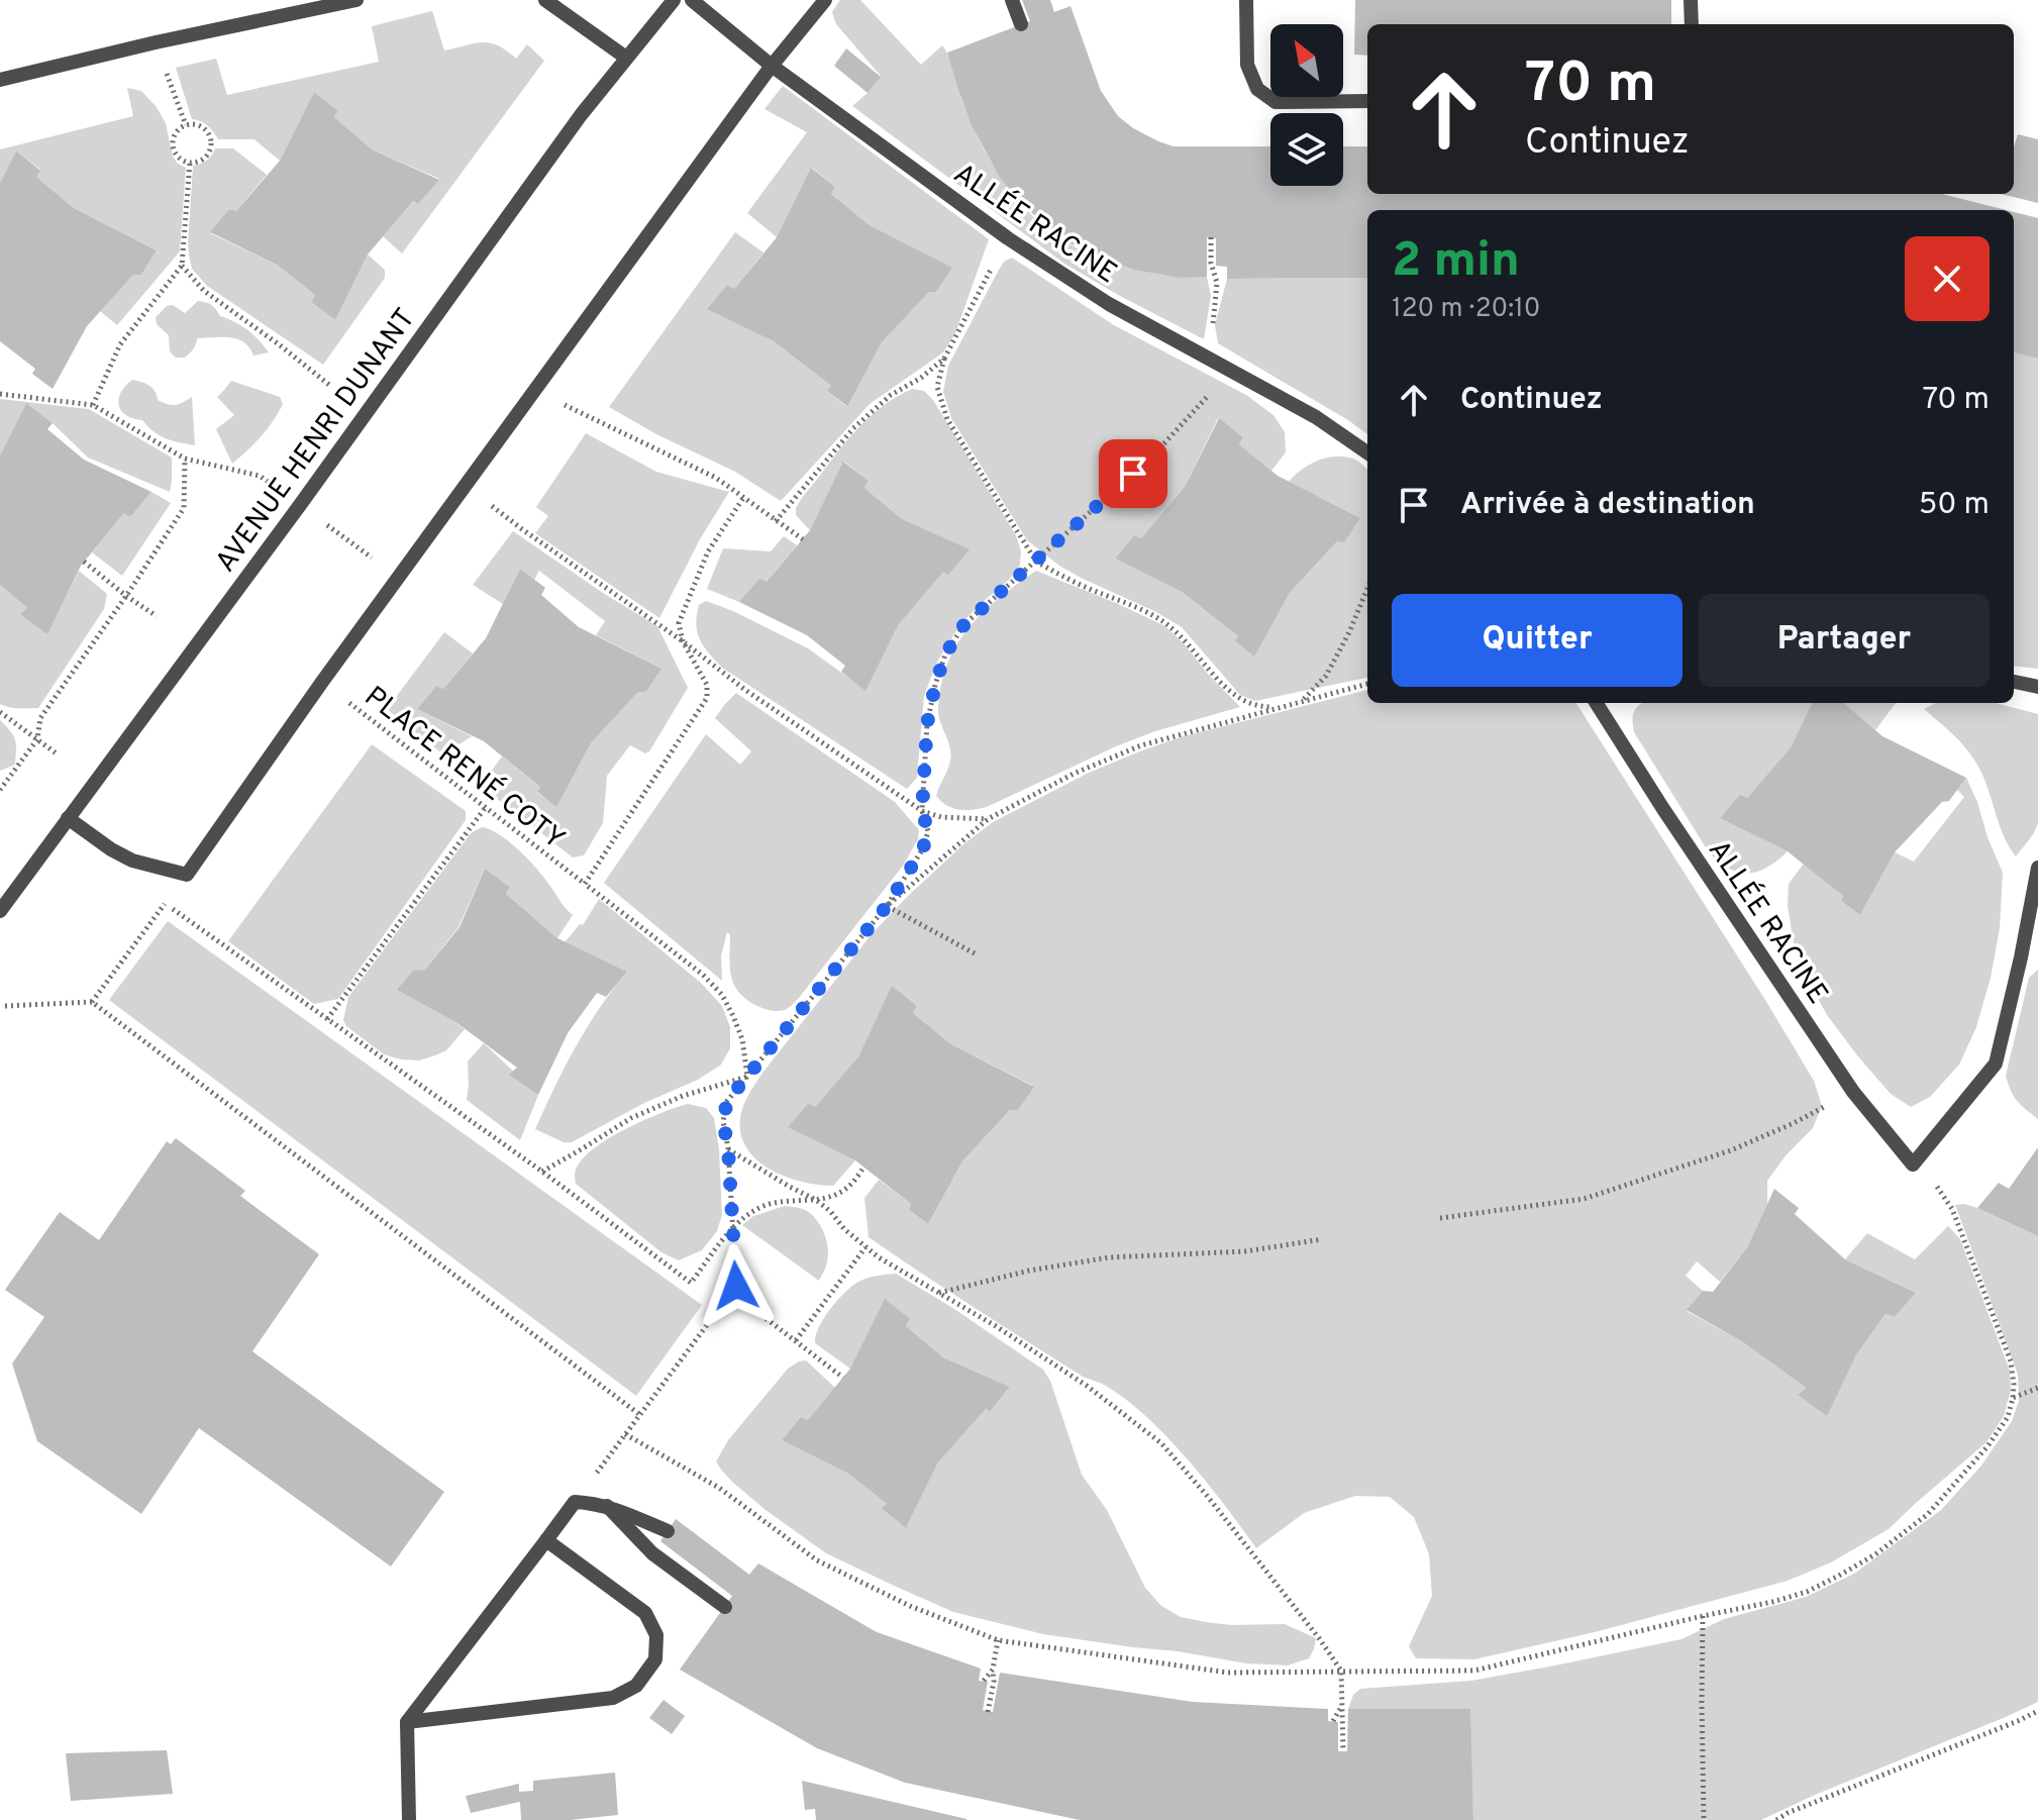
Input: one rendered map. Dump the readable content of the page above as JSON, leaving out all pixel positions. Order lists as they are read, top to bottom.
{
  "streets": {
    "street": ["ALLÉE RACINE", "AVENUE HENRI DUNANT"],
    "path": ["PLACE RENÉ COTY"]
  },
  "north": "top left",
  "page": {
    "turn": ["70 m", "Continuez"],
    "heading": ["2 min", "120 m · 20:10"],
    "list": [
      {
        "name": "Continuez",
        "value": "70 m"
      },
      {
        "name": "Arrivée à destination",
        "value": "50 m"
      }
    ],
    "buttons": ["Quitter", "Partager"]
  }
}
